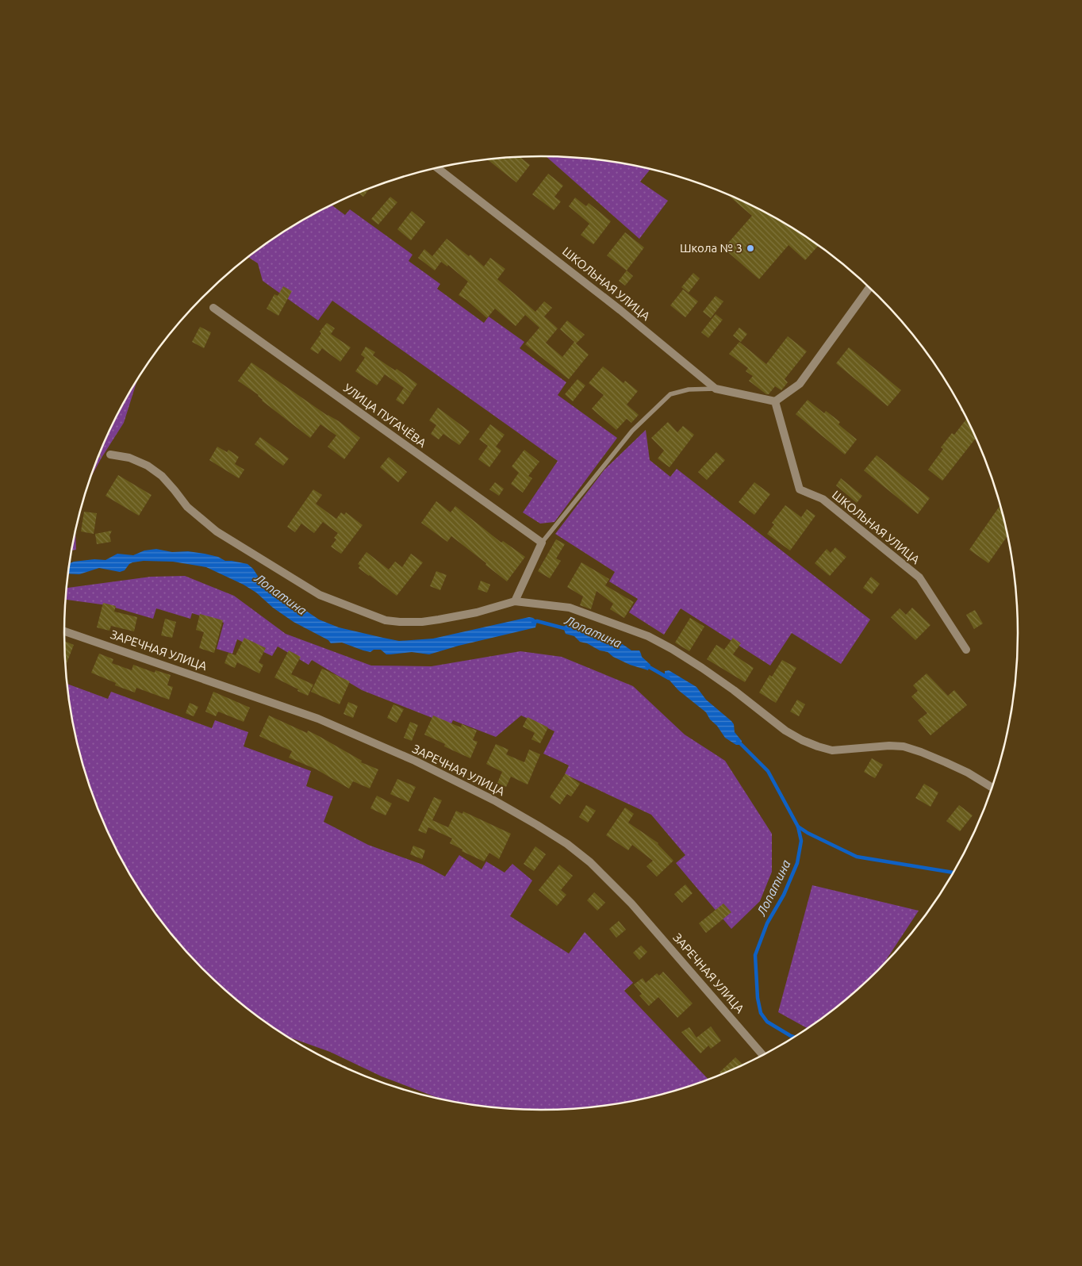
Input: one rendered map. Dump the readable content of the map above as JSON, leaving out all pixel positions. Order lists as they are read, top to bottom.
{
  "streets": {
    "street": ["ШКОЛЬНАЯ УЛИЦА", "УЛИЦА ПУГАЧЁВА", "ЗАРЕЧНАЯ УЛИЦА"]
  },
  "water": ["Лопатина"],
  "places": ["Школа № 3"]
}
